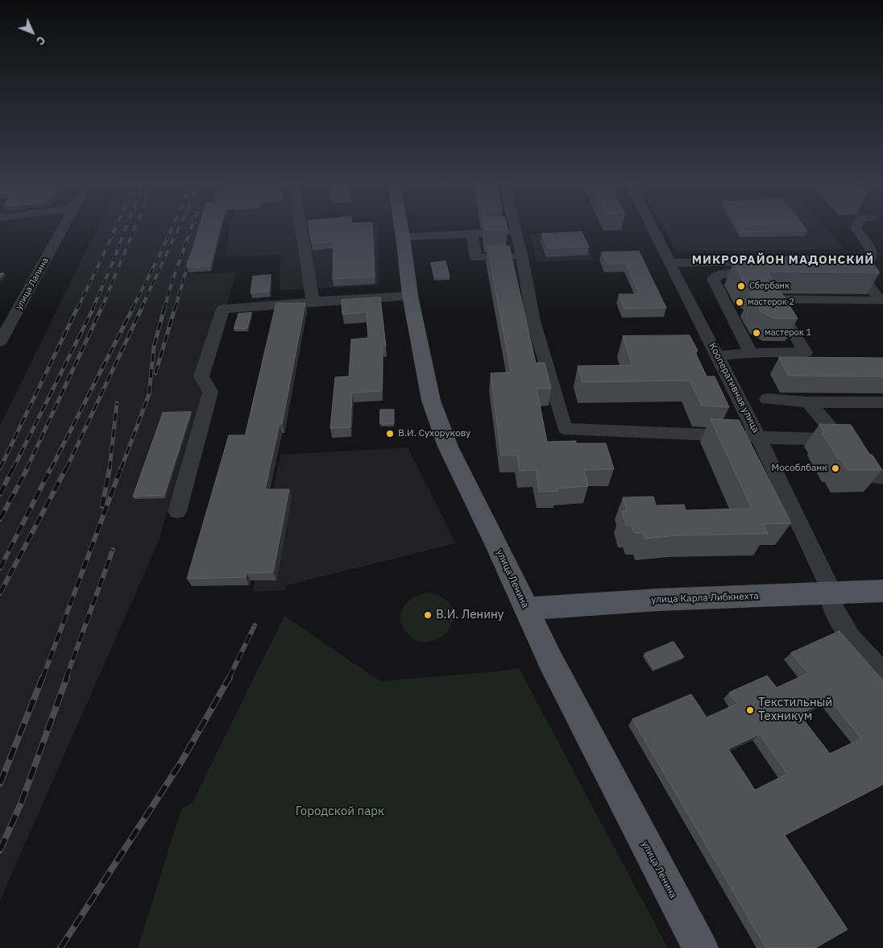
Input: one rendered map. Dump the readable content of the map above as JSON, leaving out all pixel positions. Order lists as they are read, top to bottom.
{
  "streets": {
    "main road": ["улица Ленина", "улица Карла Либкнехта"],
    "street": ["улица Лапина", "Кооперативная улица"]
  },
  "crossings": [
    ["Кооперативная улица", "улица Карла Либкнехта"],
    ["улица Ленина", "улица Карла Либкнехта"]
  ],
  "districts": ["МИКРОРАЙОН МАДОНСКИЙ"],
  "parks": ["Городской парк"],
  "places": [
    "Сбербанк",
    "мастерок 2",
    "мастерок 1",
    "В.И. Сухорукову",
    "Мособлбанк",
    "В.И. Ленину",
    "Текстильный Техникум"
  ],
  "north": "bottom right"
}
